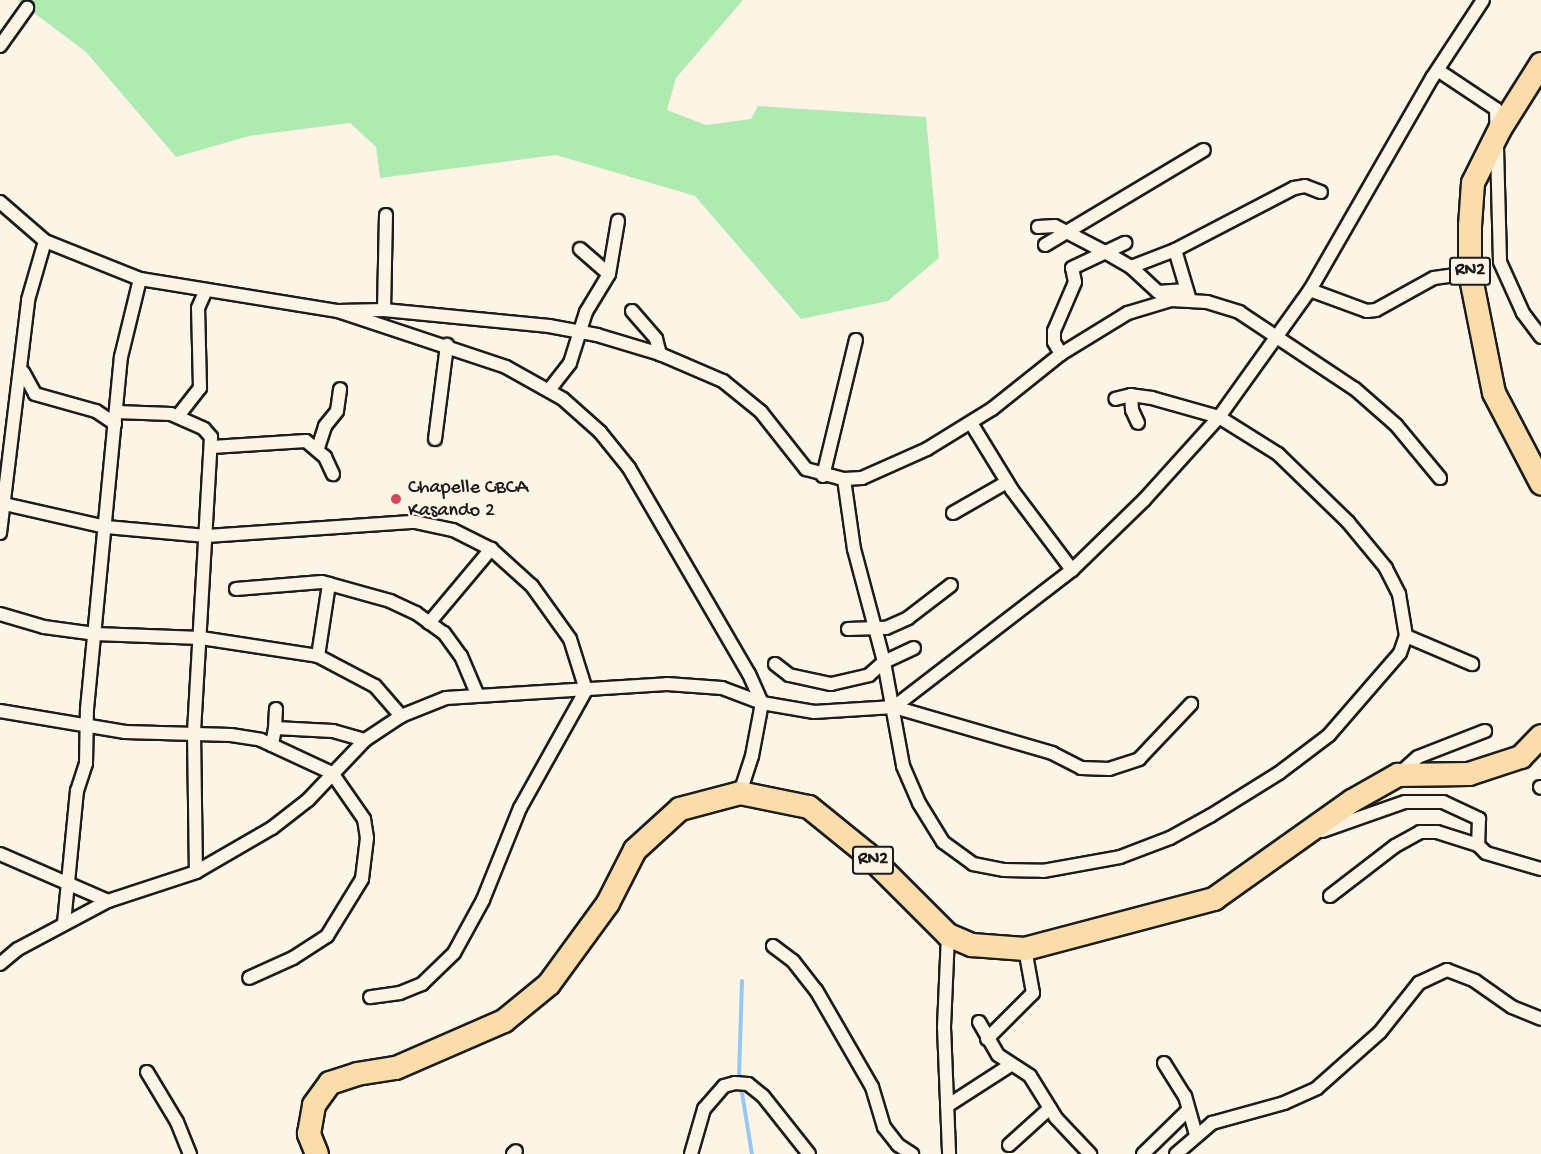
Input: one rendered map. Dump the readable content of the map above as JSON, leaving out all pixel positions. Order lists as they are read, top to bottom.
{
  "streets": {
    "highway": ["RN2"]
  },
  "places": ["Chapelle CBCA Kasando 2"]
}
